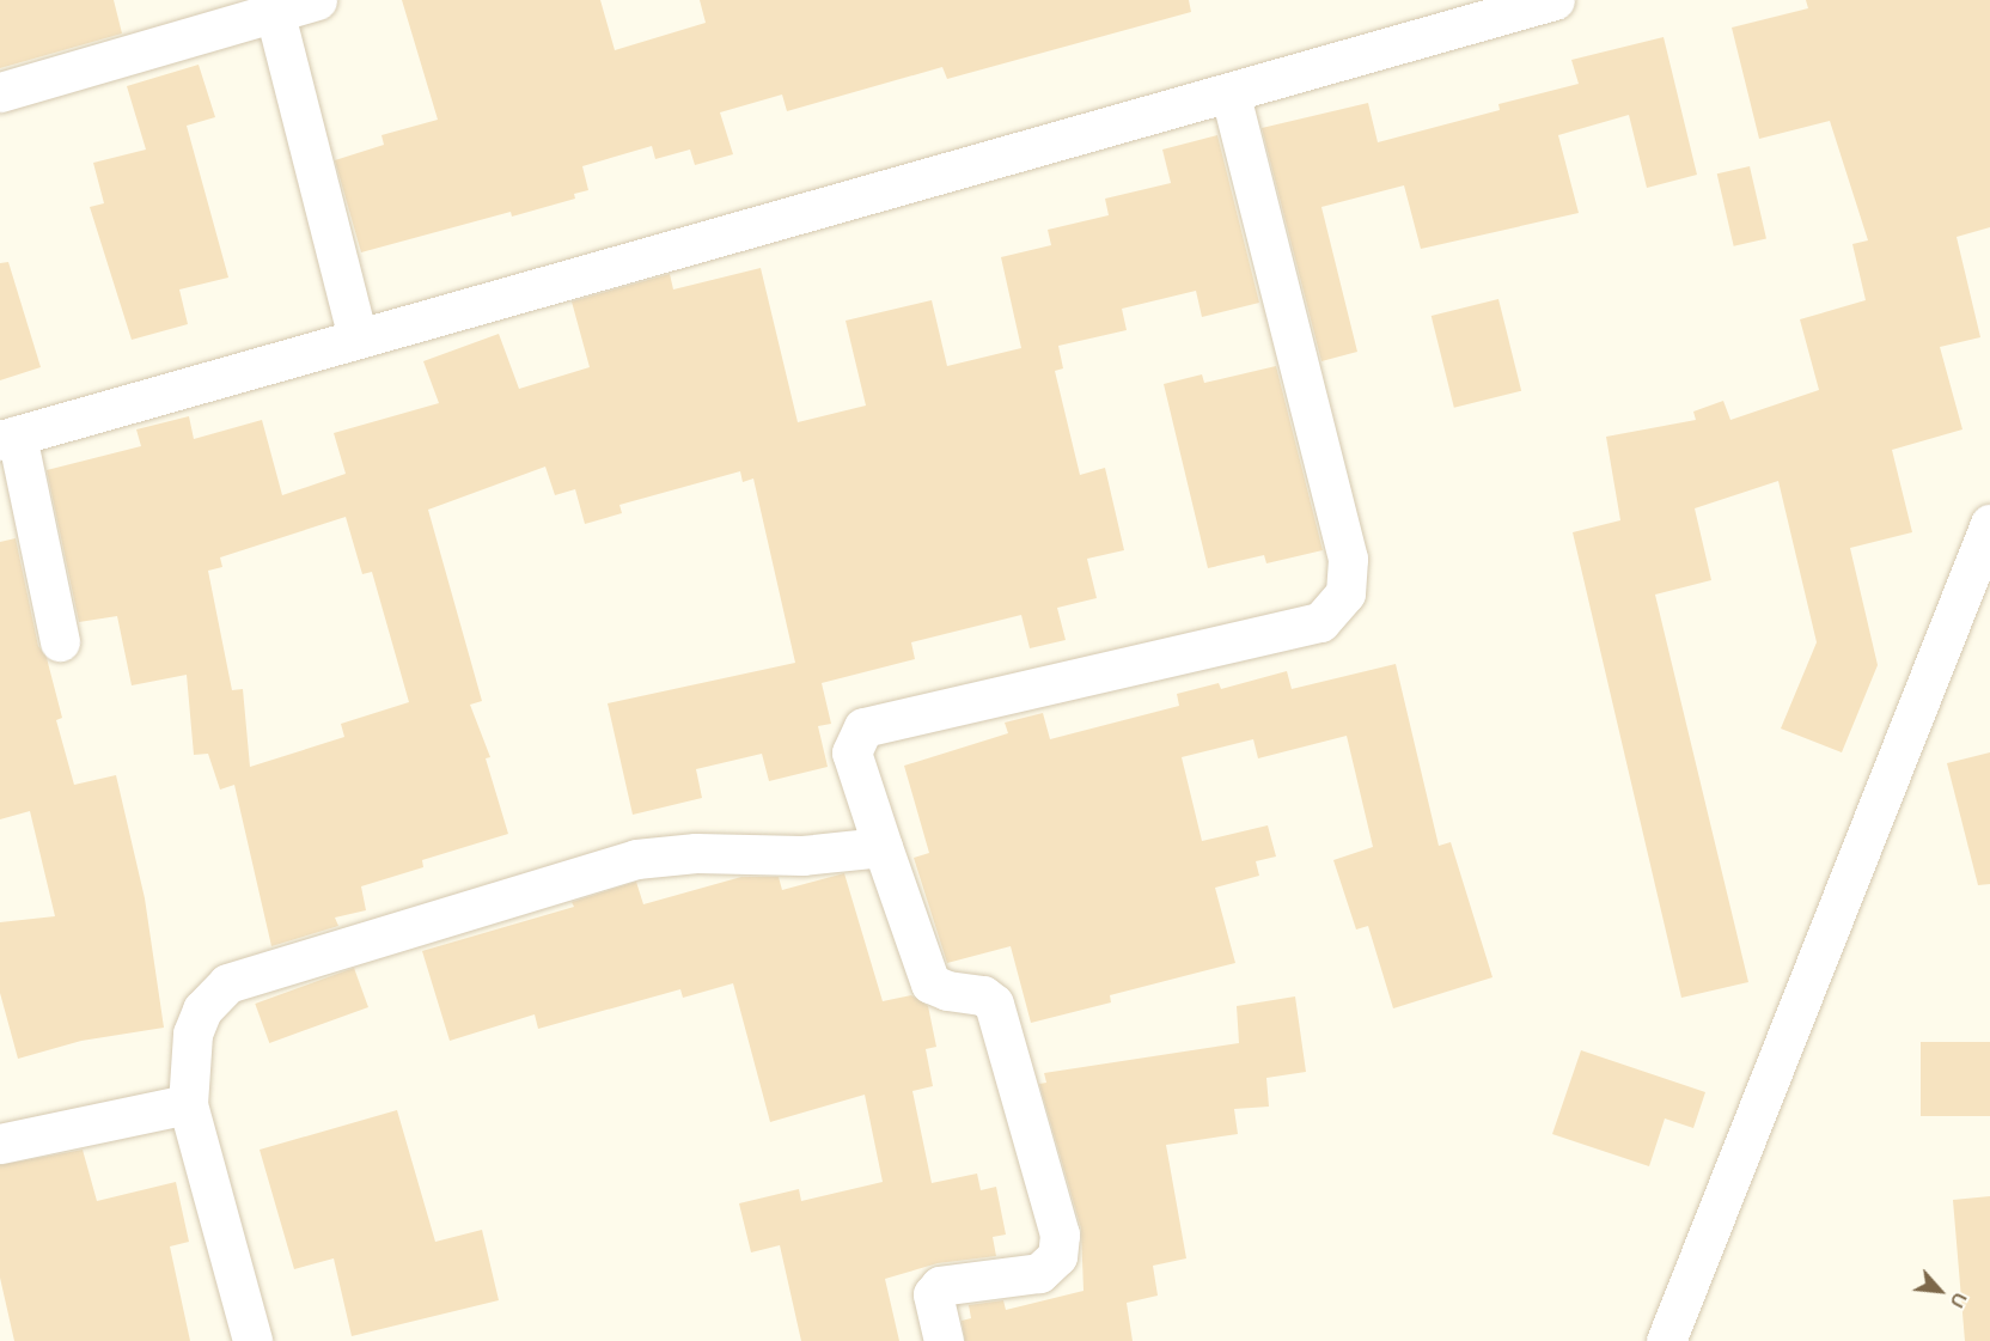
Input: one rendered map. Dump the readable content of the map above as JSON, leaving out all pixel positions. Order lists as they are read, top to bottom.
{
  "north": "bottom right"
}
